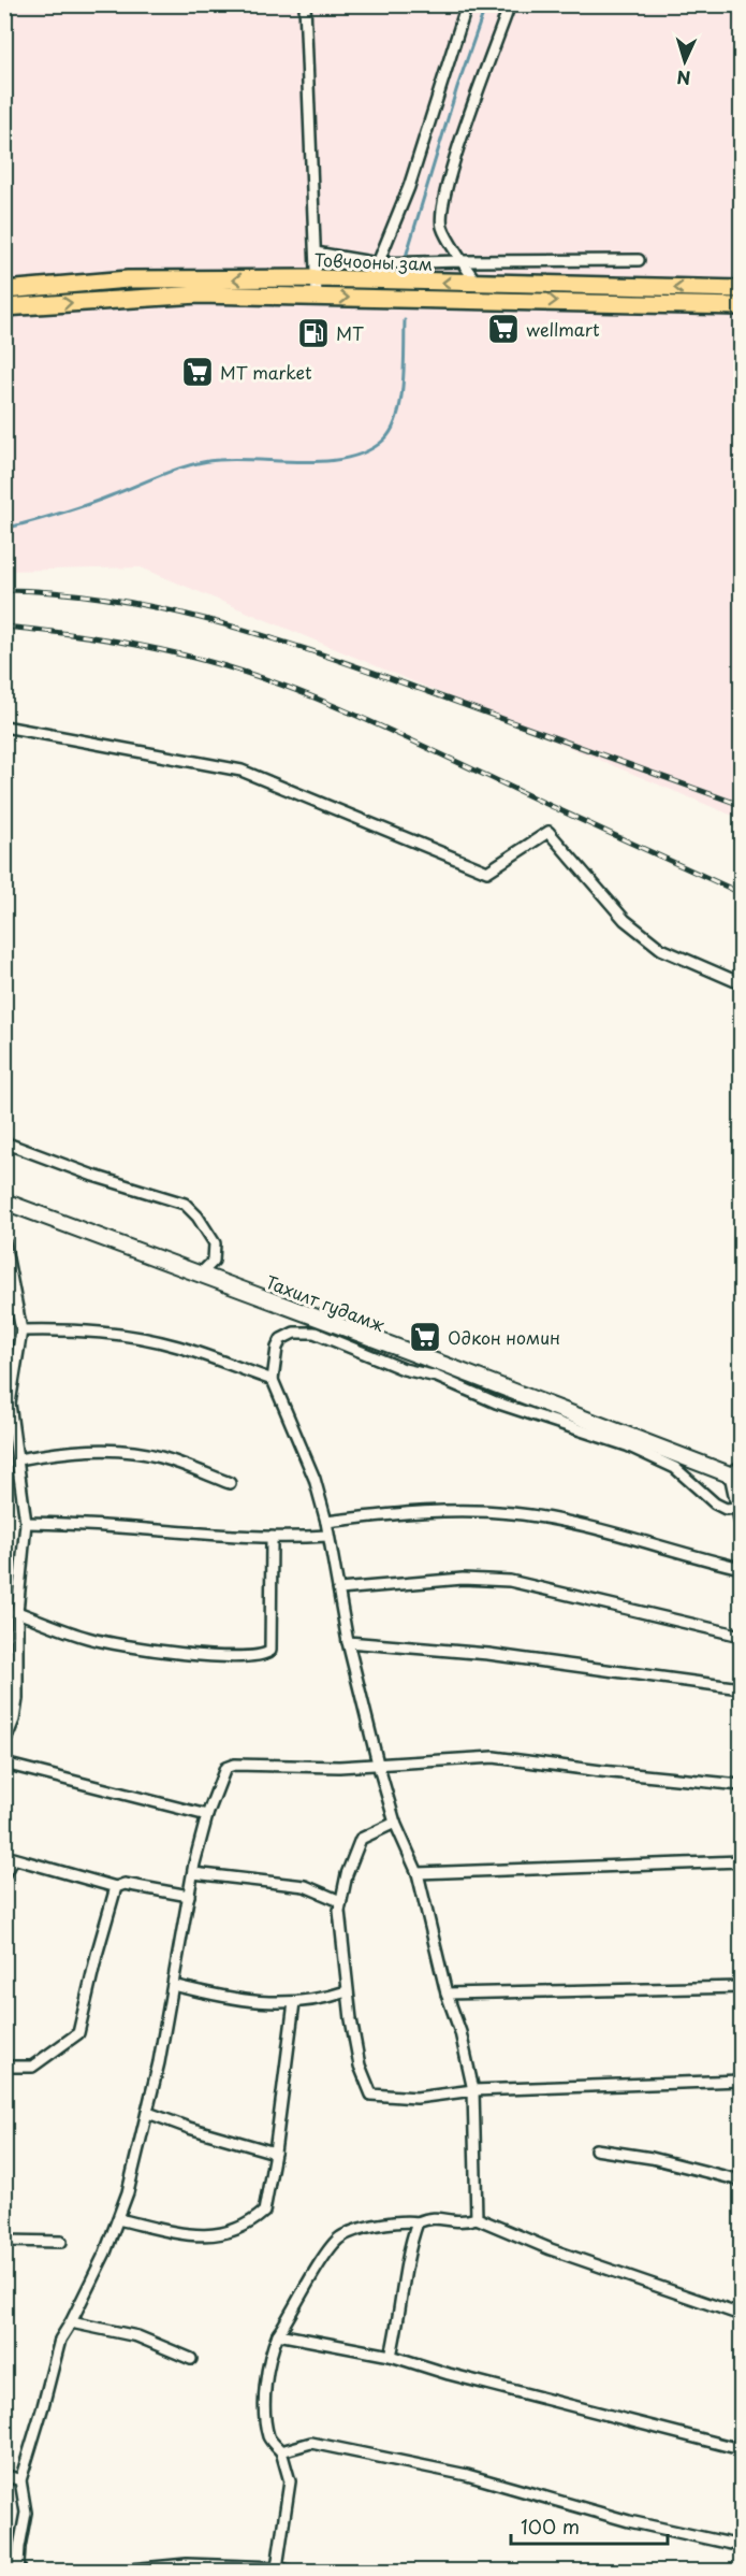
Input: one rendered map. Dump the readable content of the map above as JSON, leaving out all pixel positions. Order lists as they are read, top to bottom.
{
  "streets": {
    "highway": ["Товчооны зам"],
    "main road": ["Тахилт гудамж"]
  },
  "places": {
    "supermarket": ["wellmart", "MT market", "Одкон номин"],
    "fuel station": ["МТ"]
  },
  "scale_bar": "100 m",
  "north": "bottom"
}
